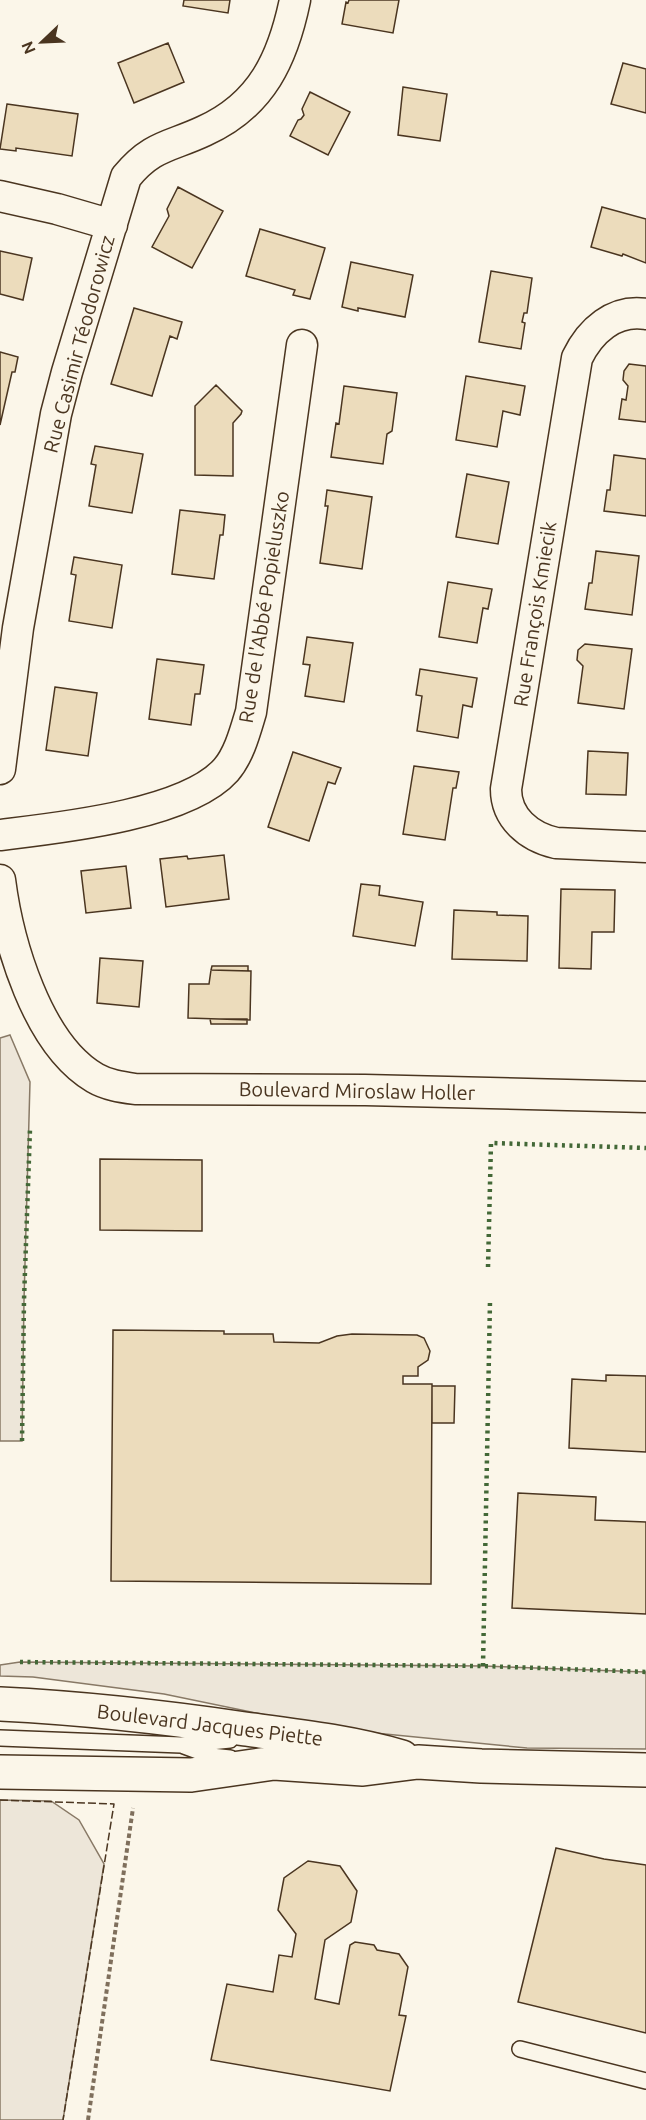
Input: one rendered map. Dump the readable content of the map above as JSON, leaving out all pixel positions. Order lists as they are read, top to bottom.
{
  "streets": {
    "main road": ["Boulevard Jacques Piette"],
    "street": [
      "Rue Casimir Téodorowicz",
      "Rue de l'Abbé Popieluszko",
      "Rue François Kmiecik",
      "Boulevard Miroslaw Holler"
    ]
  },
  "north": "bottom left"
}
